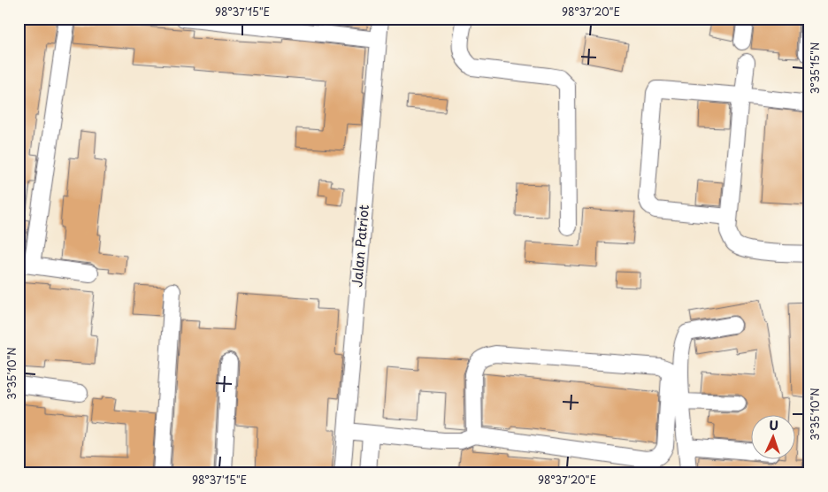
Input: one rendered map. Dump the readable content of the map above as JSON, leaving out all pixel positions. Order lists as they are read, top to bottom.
{
  "streets": {
    "street": ["Jalan Patriot"]
  },
  "north": "top",
  "coordinates": [
    "98°37'15\"E",
    "98°37'20\"E",
    "3°35'15\"N",
    "3°35'10\"N"
  ]
}
